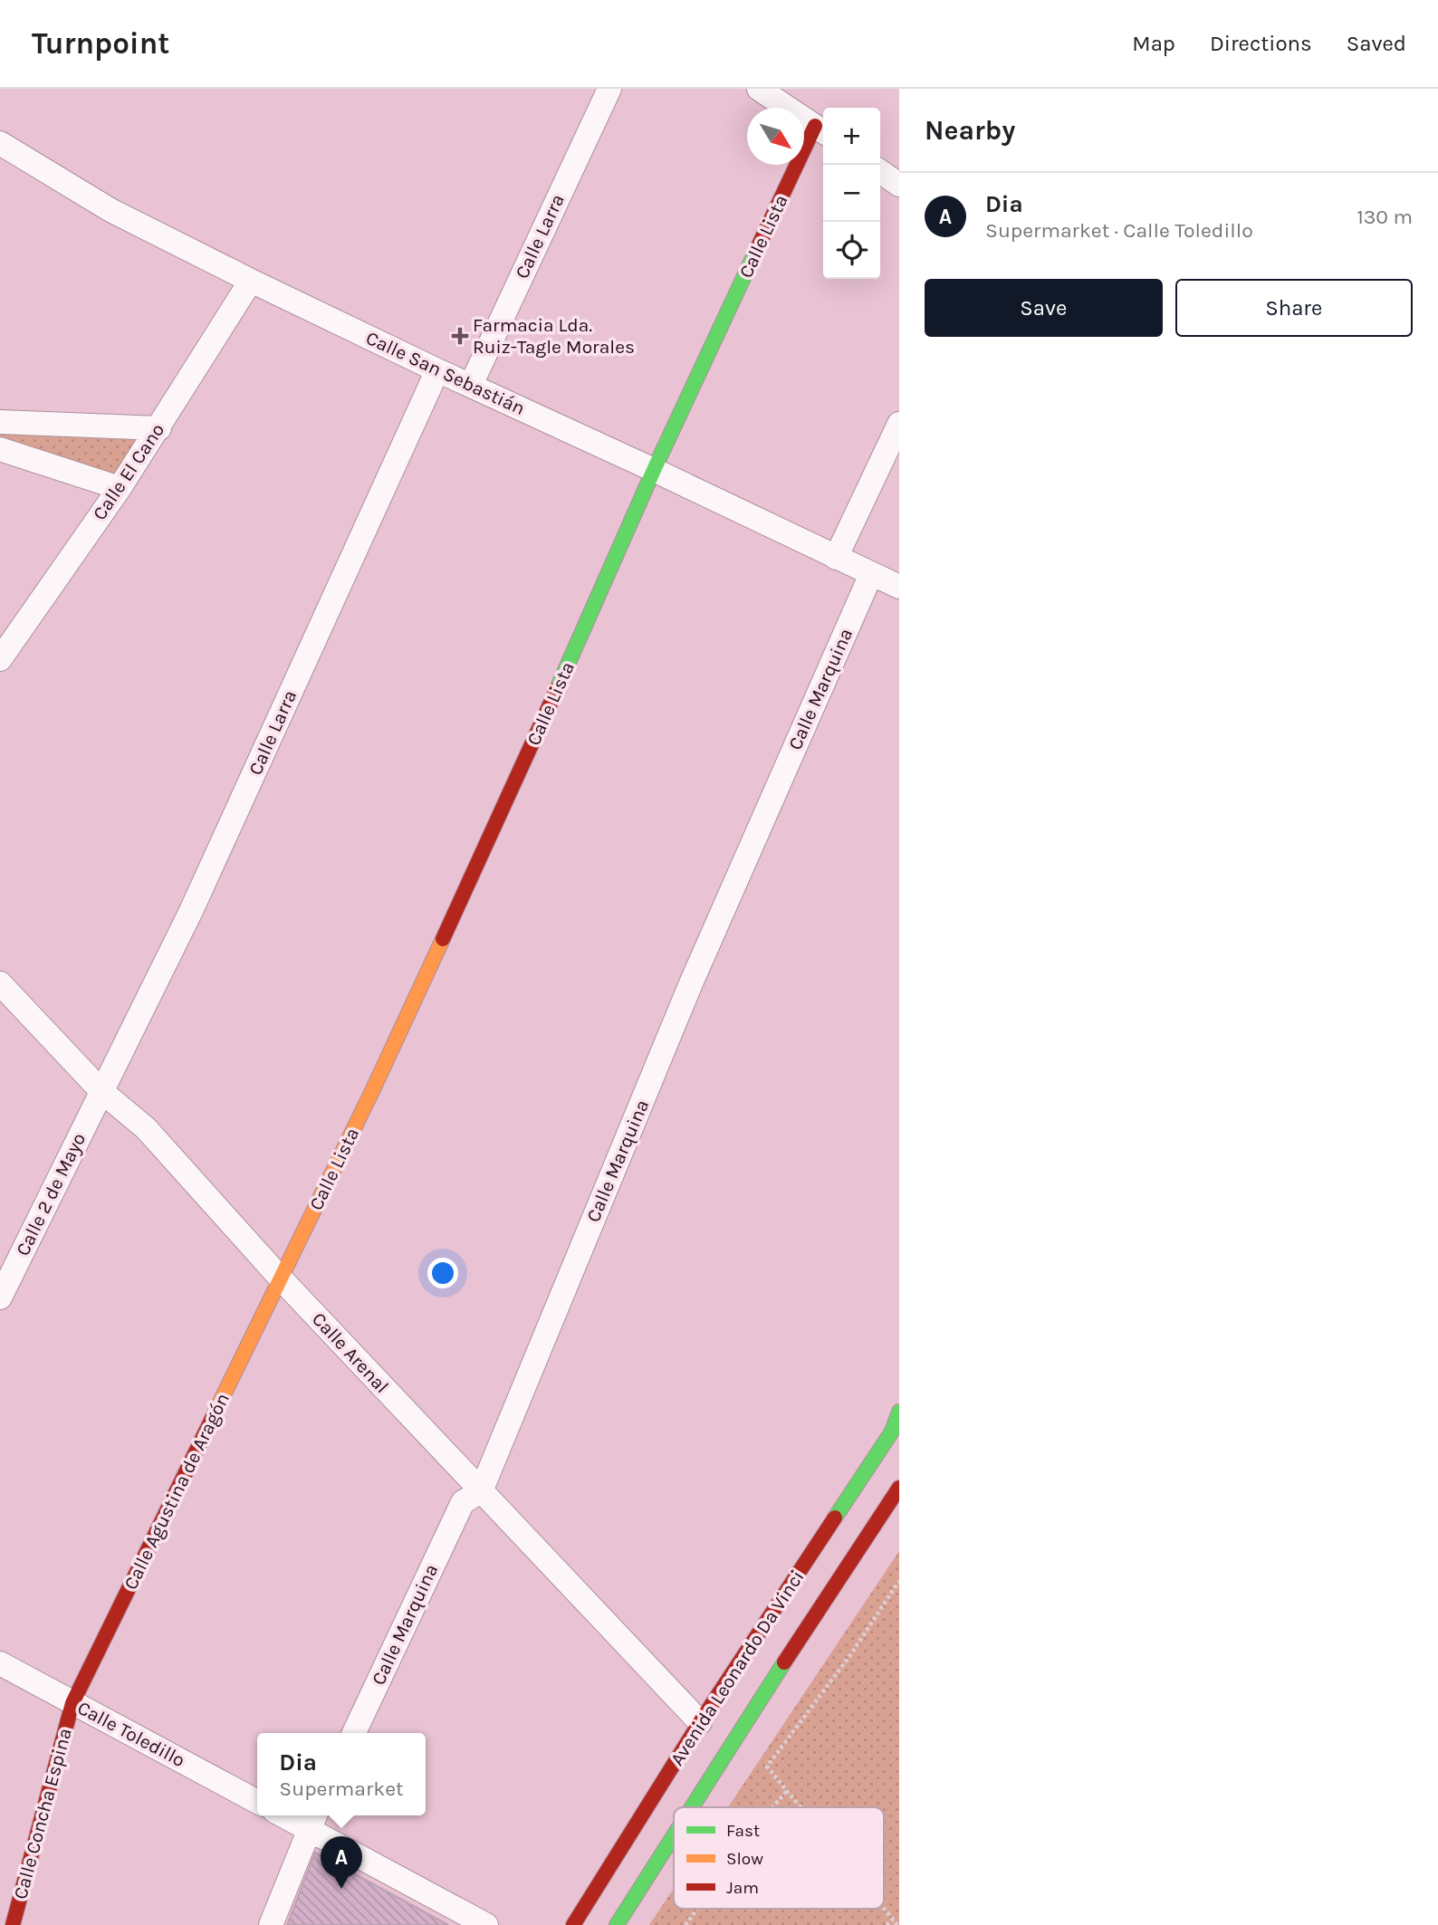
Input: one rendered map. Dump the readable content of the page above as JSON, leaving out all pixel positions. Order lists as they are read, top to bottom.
{
  "streets": {
    "street": [
      "Calle Larra",
      "Calle Lista",
      "Calle San Sebastián",
      "Calle El Cano",
      "Calle Marquina",
      "Calle 2 de Mayo",
      "Calle Arenal",
      "Calle Agustina de Aragón",
      "Avenida Leonardo Da Vinci",
      "Calle Toledillo",
      "Calle Concha Espina"
    ]
  },
  "crossings": [
    ["Calle Larra", "Calle San Sebastián"],
    ["Calle Larra", "Calle 2 de Mayo"],
    ["Calle Larra", "Calle Arenal"],
    ["Calle Lista", "Calle San Sebastián"],
    ["Calle Lista", "Calle Arenal"],
    ["Calle Lista", "Calle Agustina de Aragón"],
    ["Calle San Sebastián", "Calle El Cano"],
    ["Calle San Sebastián", "Calle Marquina"],
    ["Calle Marquina", "Calle Arenal"],
    ["Calle 2 de Mayo", "Calle Arenal"],
    ["Calle Arenal", "Calle Agustina de Aragón"],
    ["Calle Arenal", "Avenida Leonardo Da Vinci"],
    ["Calle Agustina de Aragón", "Calle Toledillo"],
    ["Calle Agustina de Aragón", "Calle Concha Espina"],
    ["Calle Toledillo", "Calle Concha Espina"]
  ],
  "places": {
    "health": ["Farmacia Lda. Ruiz-Tagle Morales"]
  },
  "legend": ["Fast", "Slow", "Jam"],
  "north": "bottom right",
  "page": {
    "header": "Turnpoint",
    "nav": ["Map", "Directions", "Saved"],
    "heading": "Nearby",
    "map_buttons": ["+", "−"],
    "list": [
      {
        "mark": "A",
        "name": "Dia",
        "note": "Supermarket · Calle Toledillo",
        "value": "130 m"
      }
    ],
    "buttons": ["Save", "Share"],
    "popup": ["Dia", "Supermarket"],
    "pins": "A"
  }
}
